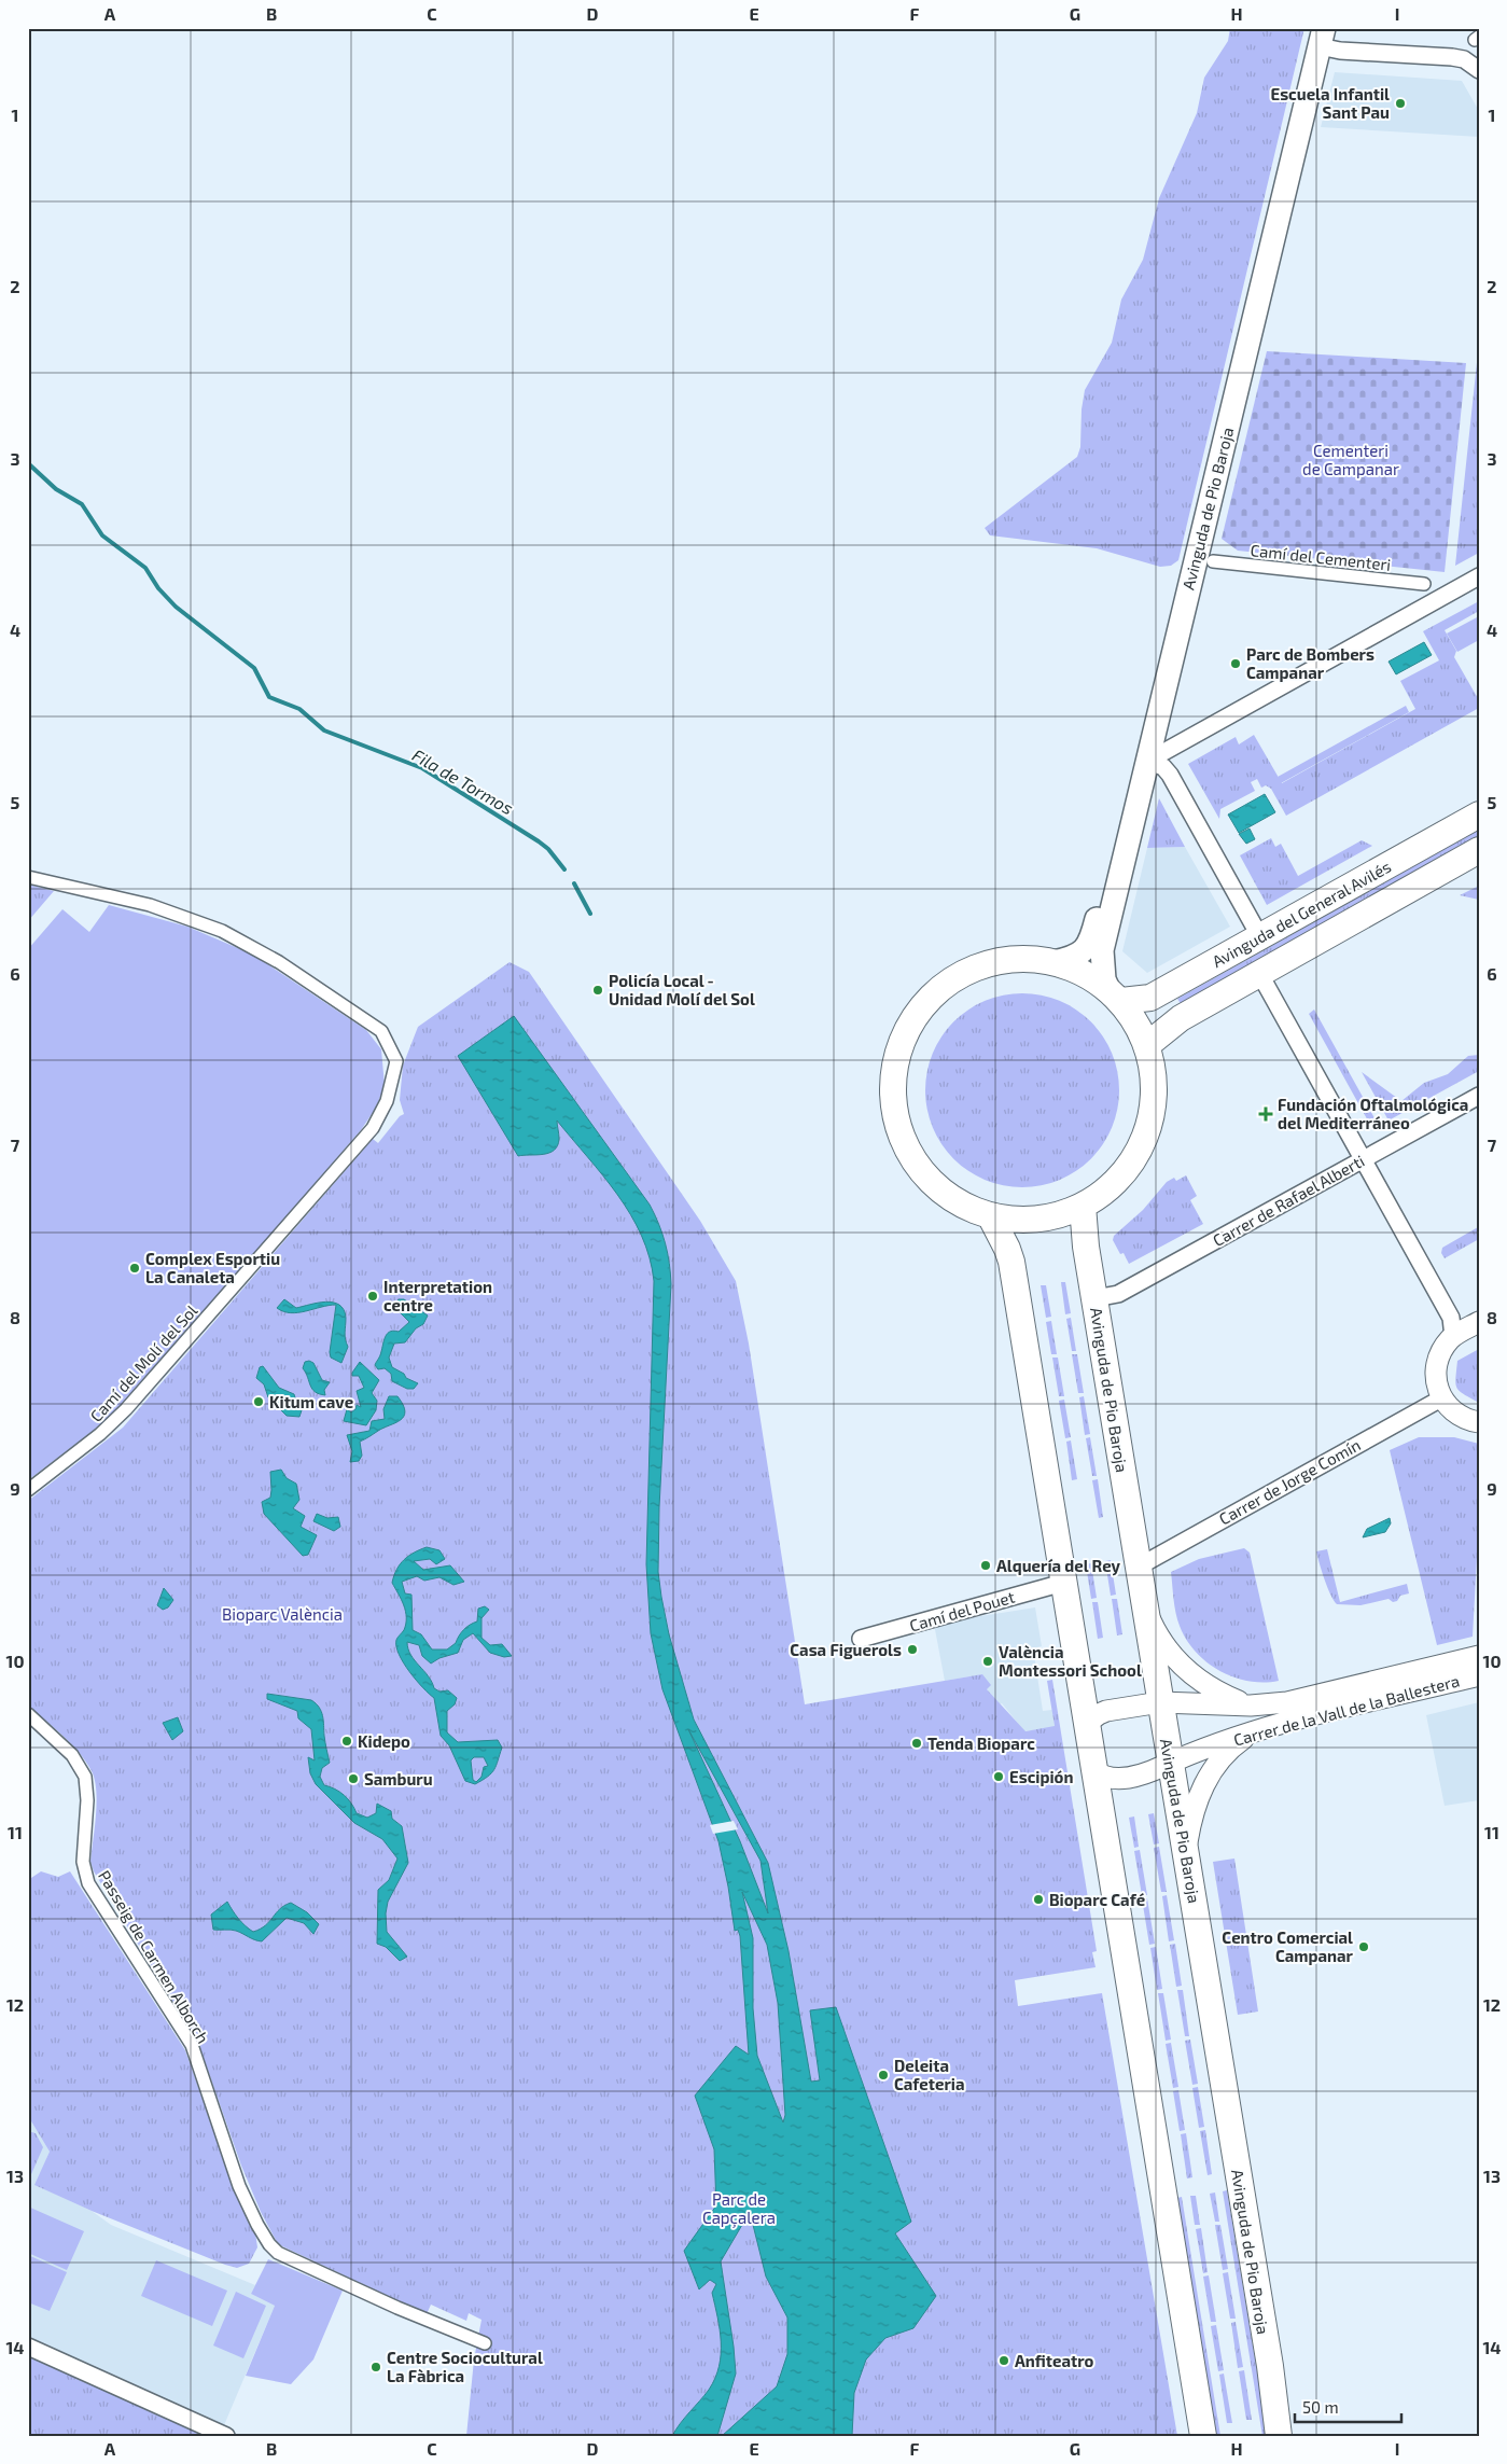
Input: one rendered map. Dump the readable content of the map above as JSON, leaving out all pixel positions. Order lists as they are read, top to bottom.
{
  "streets": {
    "main road": ["Avinguda de Pio Baroja", "Avinguda del General Avilés"],
    "street": [
      "Camí del Cementeri",
      "Carrer de Rafael Alberti",
      "Camí del Molí del Sol",
      "Carrer de Jorge Comín",
      "Camí del Pouet",
      "Carrer de la Vall de la Ballestera",
      "Passeig de Carmen Alborch"
    ]
  },
  "crossings": [
    ["Avinguda de Pio Baroja", "Avinguda del General Avilés"],
    ["Avinguda de Pio Baroja", "Carrer de Rafael Alberti"],
    ["Avinguda de Pio Baroja", "Carrer de Jorge Comín"],
    ["Avinguda de Pio Baroja", "Carrer de la Vall de la Ballestera"]
  ],
  "water": ["Fila de Tormos"],
  "parks": ["Cementeri de Campanar", "Bioparc València", "Parc de Capçalera"],
  "places": {
    "other": [
      "Escuela Infantil Sant Pau",
      "Parc de Bombers Campanar",
      "Policía Local - Unidad Molí del Sol",
      "Complex Esportiu La Canaleta",
      "Interpretation centre",
      "Kitum cave",
      "Alquería del Rey",
      "Casa Figuerols",
      "València Montessori School",
      "Kidepo",
      "Tenda Bioparc",
      "Escipión",
      "Samburu",
      "Bioparc Café",
      "Centro Comercial Campanar",
      "Deleita Cafeteria",
      "Anfiteatro",
      "Centre Sociocultural La Fàbrica"
    ],
    "health": ["Fundación Oftalmológica del Mediterráneo"]
  },
  "scale_bar": "50 m",
  "grid": {
    "columns": [
      "A",
      "B",
      "C",
      "D",
      "E",
      "F",
      "G",
      "H",
      "I"
    ],
    "rows": [
      "1",
      "2",
      "3",
      "4",
      "5",
      "6",
      "7",
      "8",
      "9",
      "10",
      "11",
      "12",
      "13",
      "14"
    ]
  }
}
